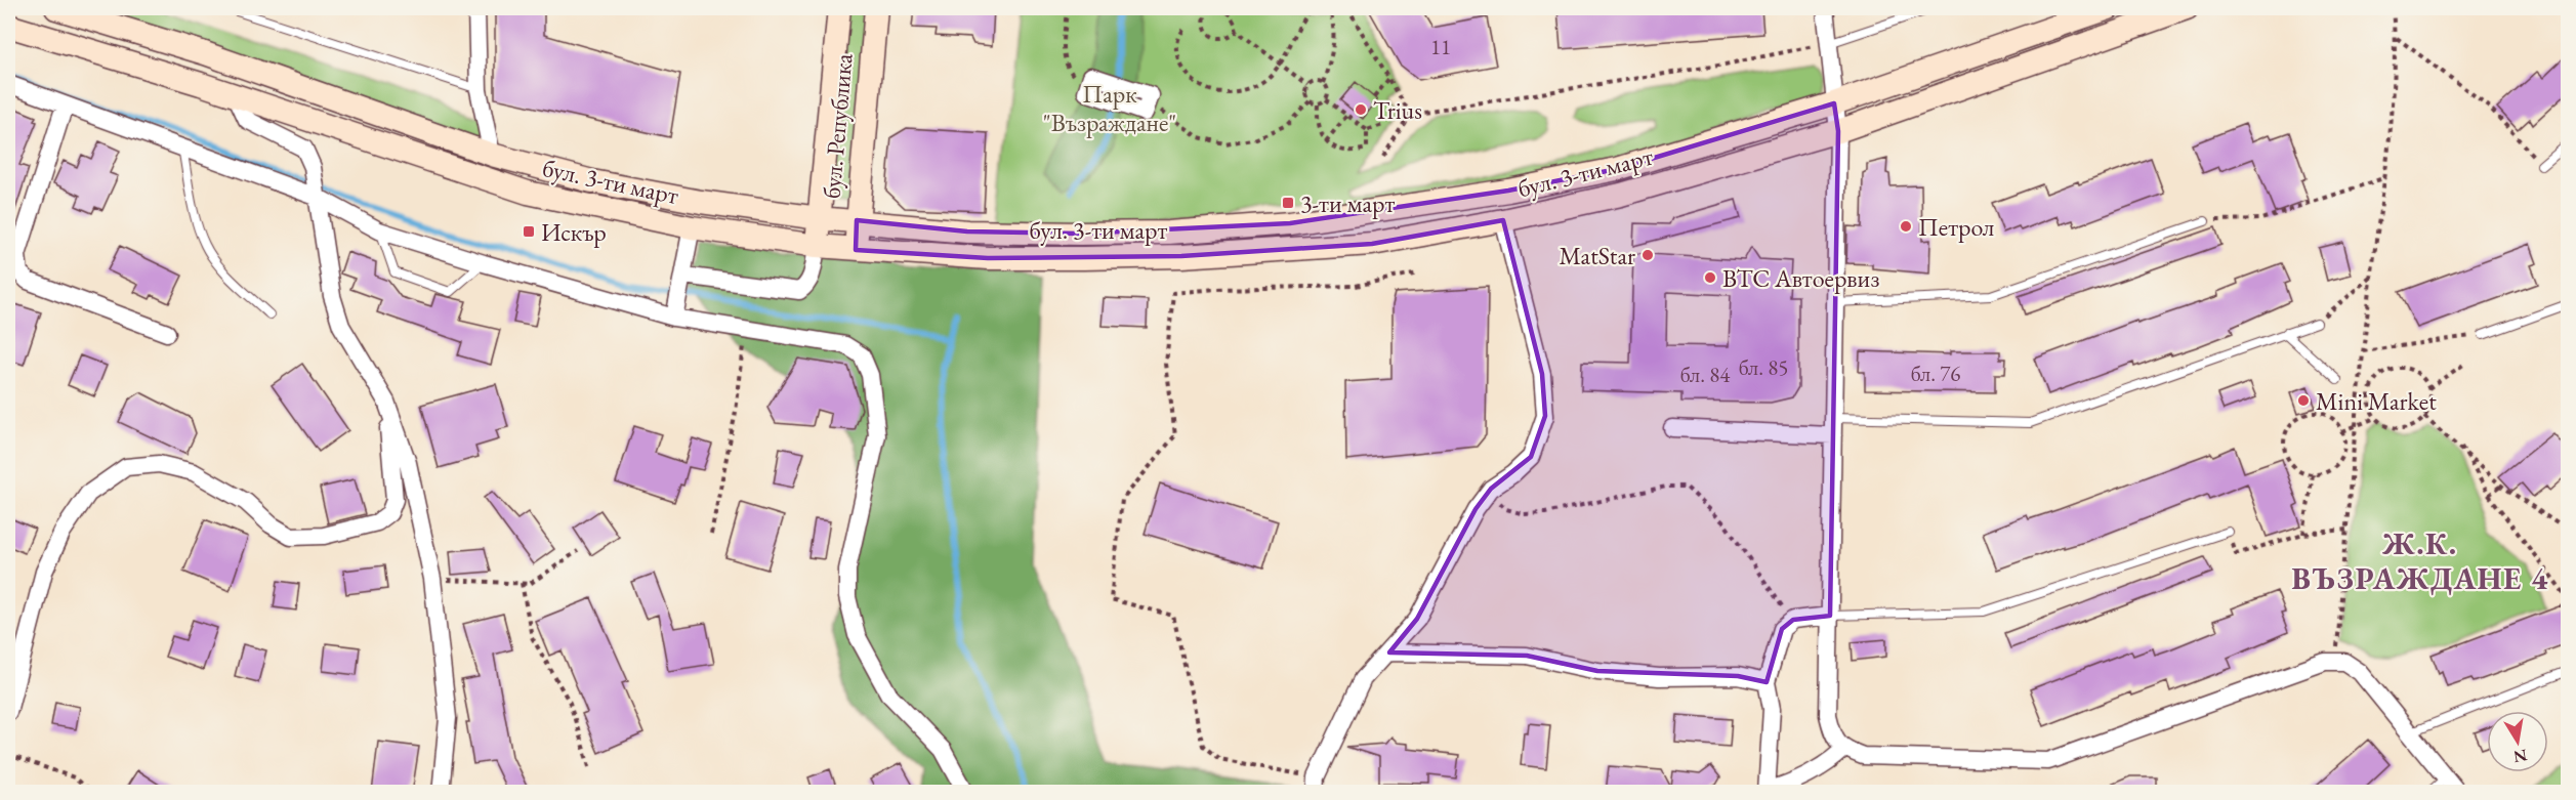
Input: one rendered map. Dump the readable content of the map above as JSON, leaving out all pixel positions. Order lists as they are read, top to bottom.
{
  "streets": {
    "street": ["бул. Република", "бул. 3-ти март"]
  },
  "crossings": [
    ["бул. Република", "бул. 3-ти март"]
  ],
  "districts": ["Ж.К. ВЪЗРАЖДАНЕ 4"],
  "parks": ["Парк \"Възраждане\""],
  "places": {
    "other": [
      "Trius",
      "Петрол",
      "MatStar",
      "ВТС Автоервиз",
      "Mini Market"
    ],
    "transit": ["3-ти март", "Искър"]
  },
  "house_numbers": [
    "11",
    "бл. 85",
    "бл. 76",
    "бл. 84"
  ],
  "north": "bottom"
}
